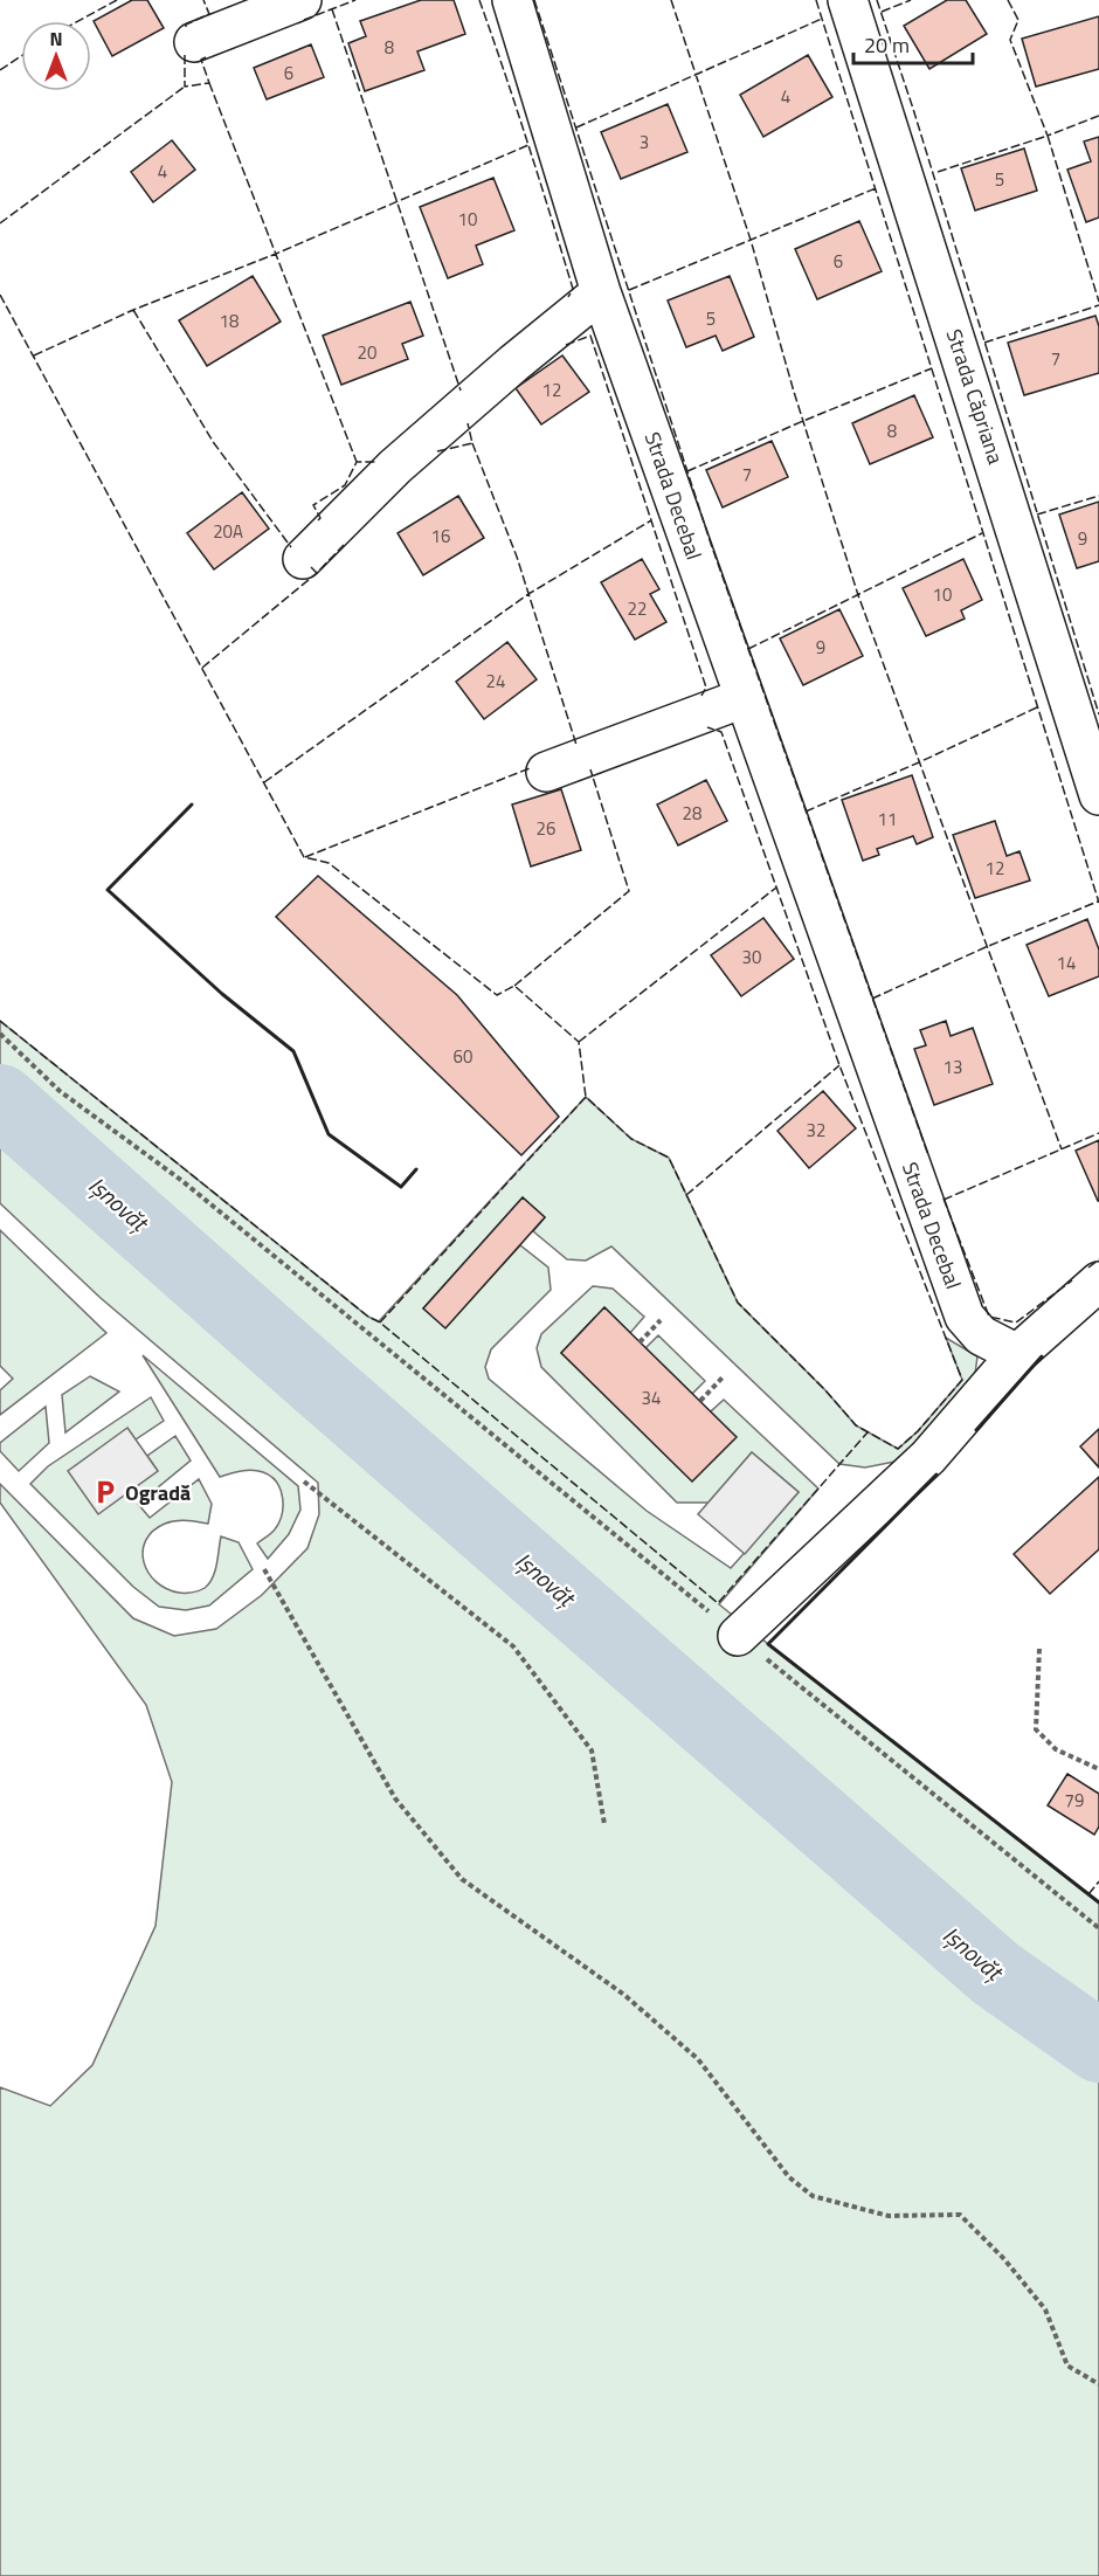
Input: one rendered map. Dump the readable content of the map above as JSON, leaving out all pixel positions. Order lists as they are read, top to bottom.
{
  "streets": {
    "street": ["Strada Căpriana", "Strada Decebal"]
  },
  "water": ["Ișnovăț"],
  "places": {
    "parking": ["Ogradă"]
  },
  "house_numbers": [
    "8",
    "6",
    "4",
    "3",
    "4",
    "5",
    "10",
    "6",
    "5",
    "18",
    "20",
    "7",
    "12",
    "8",
    "7",
    "20A",
    "16",
    "9",
    "10",
    "22",
    "9",
    "24",
    "28",
    "11",
    "26",
    "12",
    "30",
    "14",
    "60",
    "13",
    "32",
    "34",
    "79"
  ],
  "scale_bar": "20 m",
  "north": "top"
}
